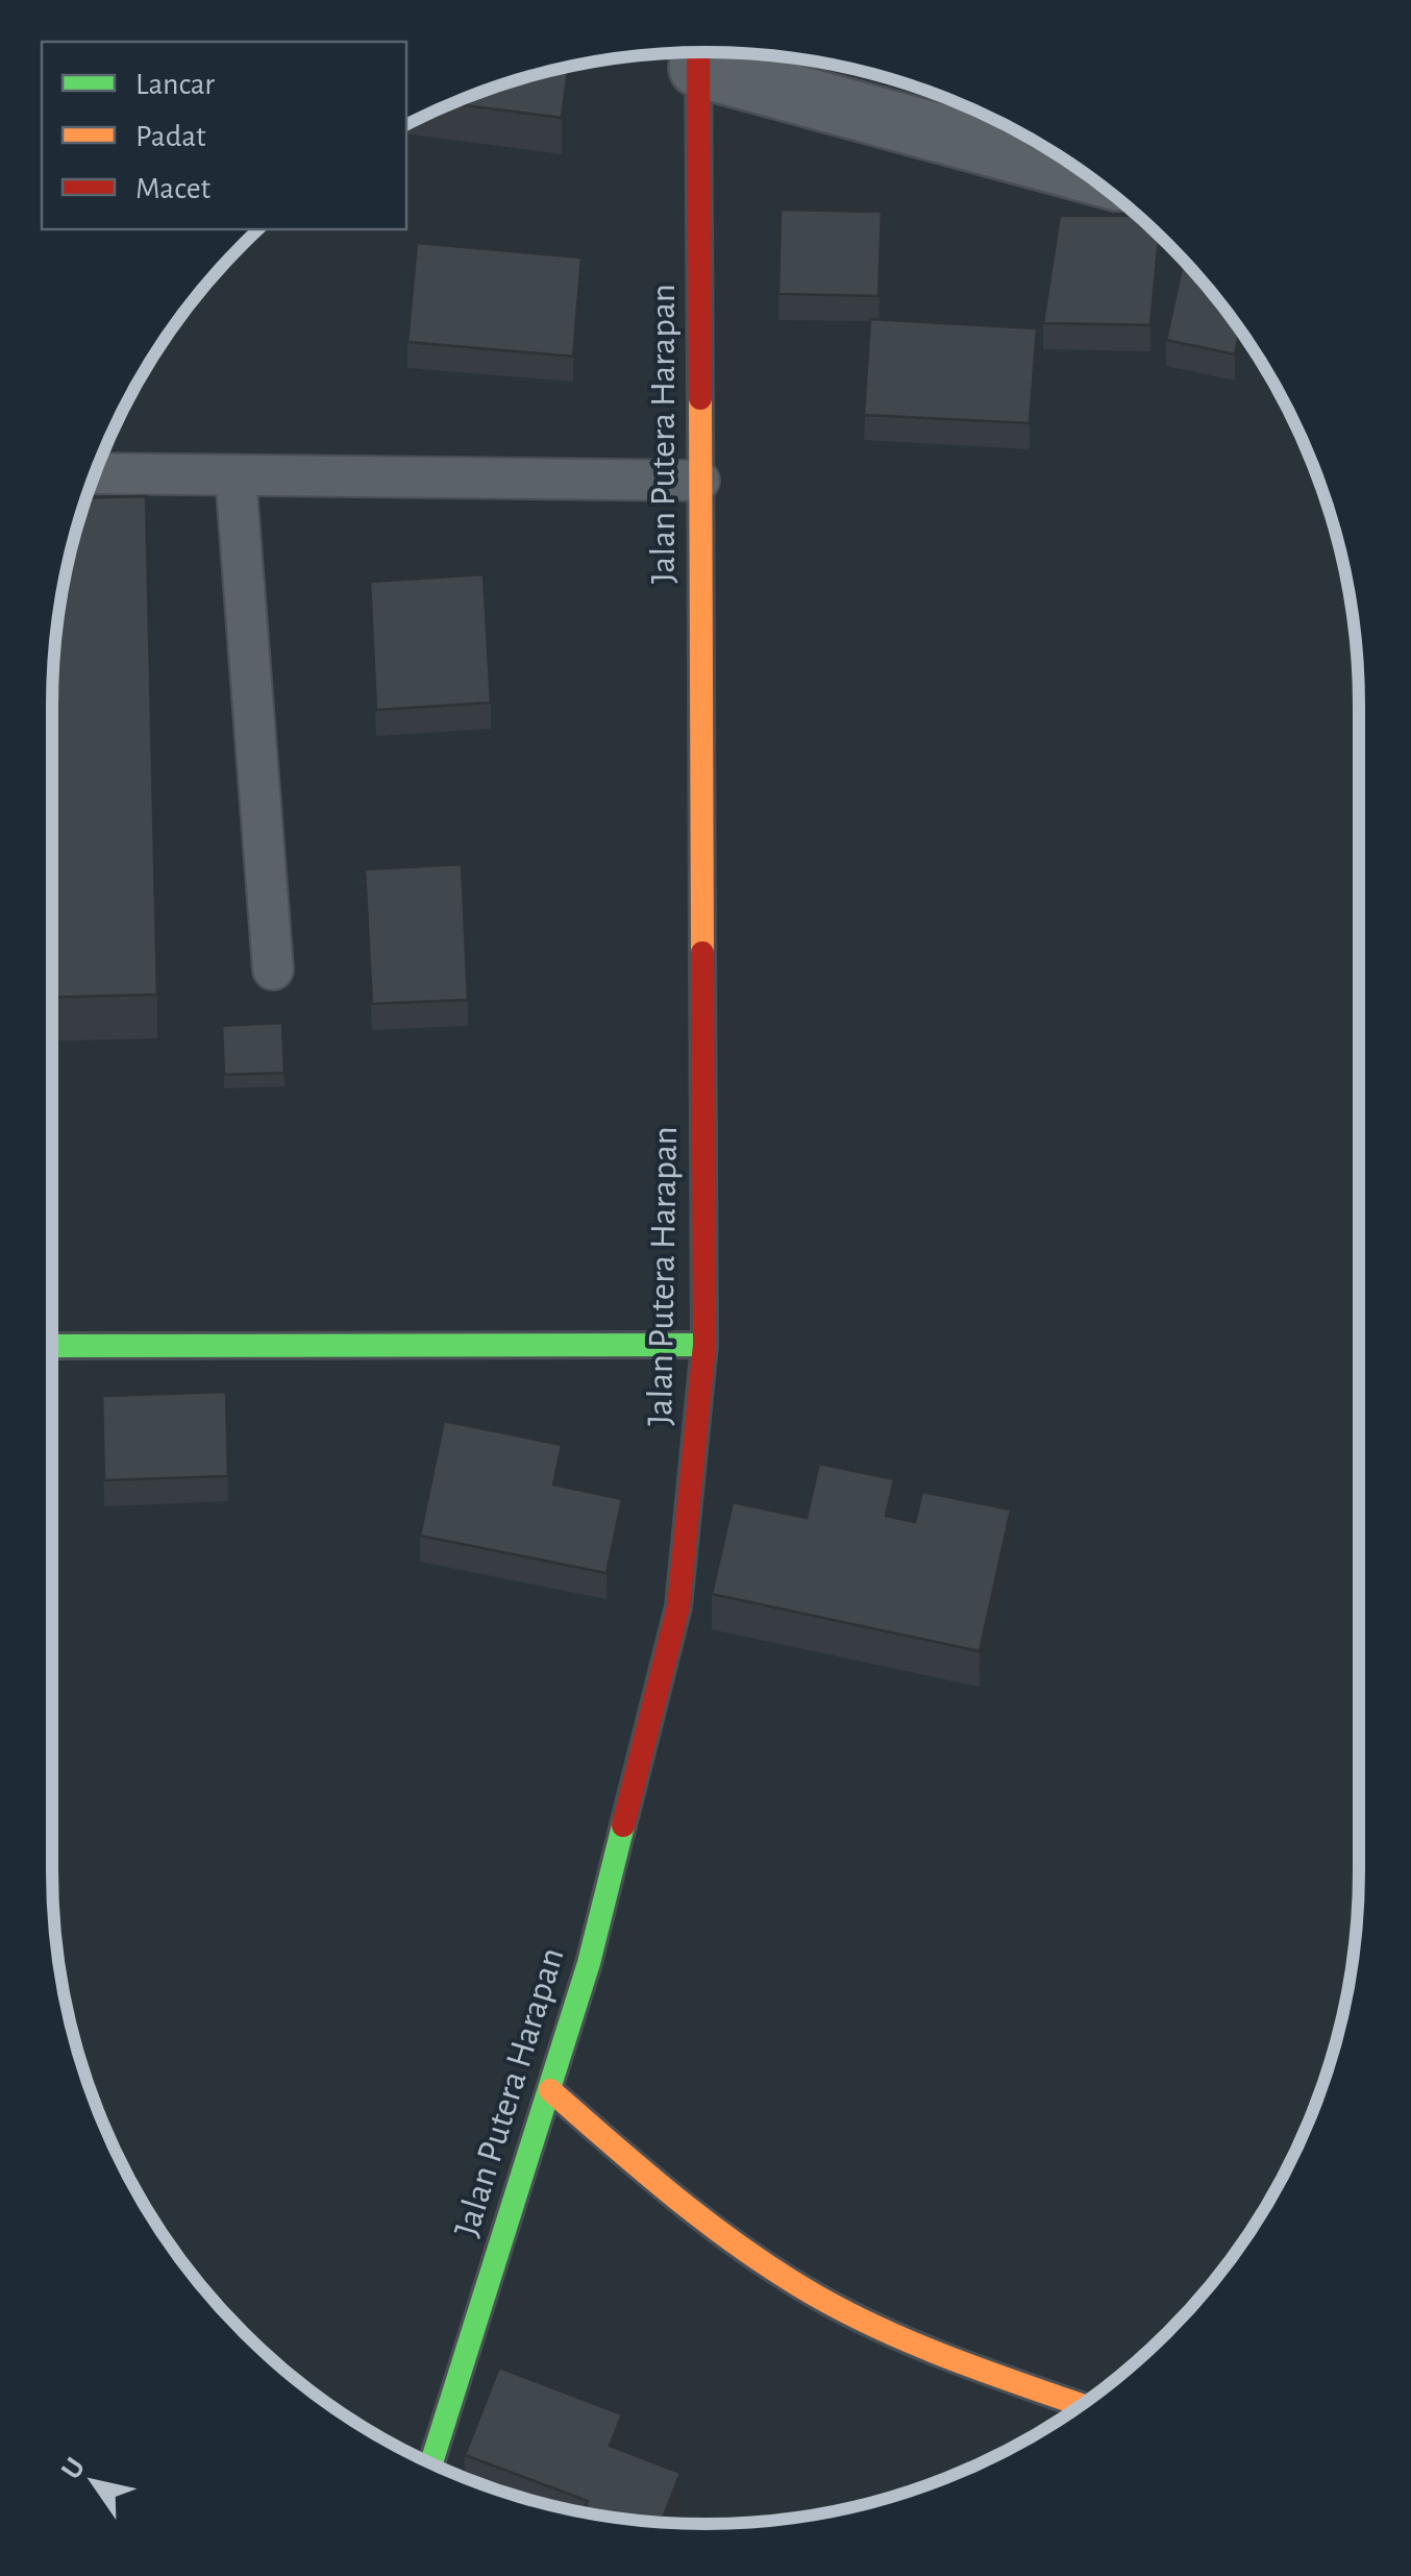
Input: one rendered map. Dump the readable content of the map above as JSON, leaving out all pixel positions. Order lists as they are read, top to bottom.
{
  "streets": {
    "street": ["Jalan Putera Harapan"]
  },
  "legend": ["Lancar", "Padat", "Macet"],
  "north": "top left"
}
